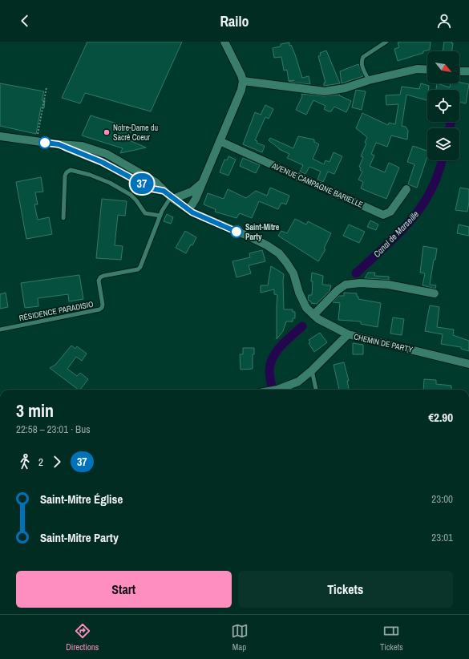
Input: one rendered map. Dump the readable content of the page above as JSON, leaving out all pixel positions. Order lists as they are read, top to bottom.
{
  "streets": {
    "street": ["AVENUE CAMPAGNE BARIELLE", "CHEMIN DE PARTY"],
    "lane": ["RÉSIDENCE PARADISIO"]
  },
  "water": ["Canal de Marseille"],
  "places": ["Notre-Dame du Sacré Coeur", "Saint-Mitre Party"],
  "lines": ["bus line 37"],
  "north": "bottom right",
  "page": {
    "header": "Railo",
    "on_map": "37",
    "heading": ["3 min", "22:58 – 23:01 · Bus", "€2.90"],
    "legs": ["2", "37"],
    "list": [
      {
        "name": "Saint-Mitre Église",
        "value": "23:00"
      },
      {
        "name": "Saint-Mitre Party",
        "value": "23:01"
      }
    ],
    "buttons": ["Start", "Tickets"],
    "tabs": ["Directions", "Map", "Tickets"]
  }
}
